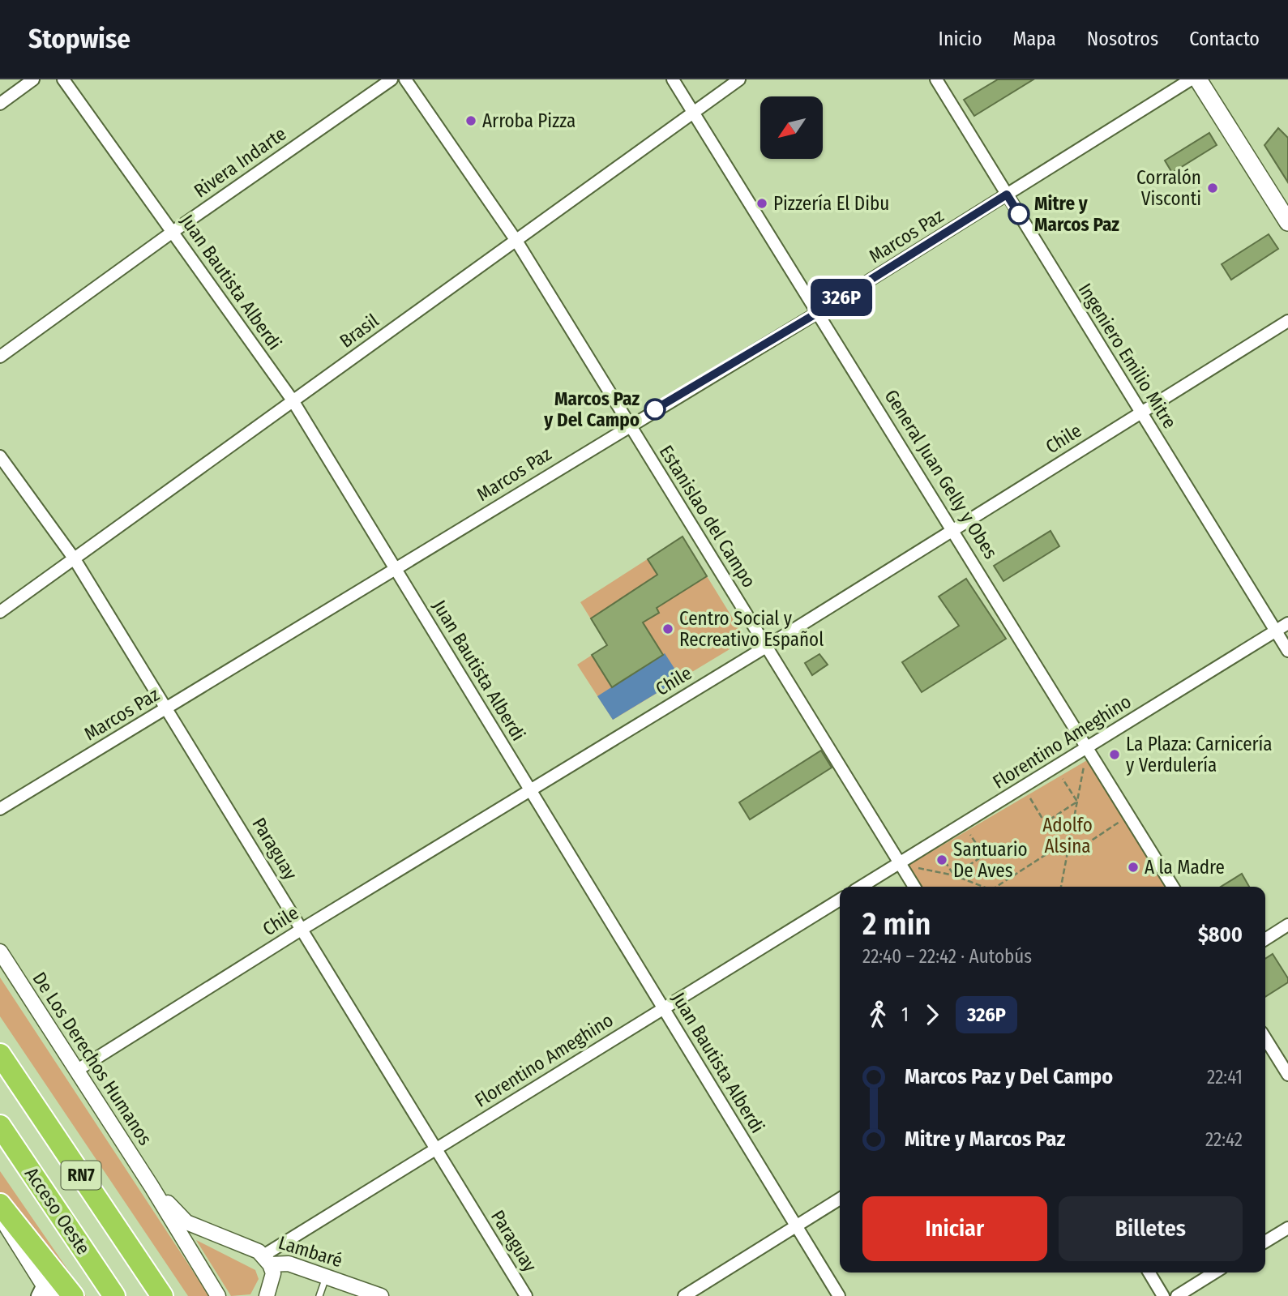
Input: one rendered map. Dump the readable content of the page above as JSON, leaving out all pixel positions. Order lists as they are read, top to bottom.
{
  "streets": {
    "highway": ["RN7", "Acceso Oeste"],
    "street": [
      "Rivera Indarte",
      "Marcos Paz",
      "Juan Bautista Alberdi",
      "Brasil",
      "Ingeniero Emilio Mitre",
      "Chile",
      "General Juan Gelly y Obes",
      "Estanislao del Campo",
      "Florentino Ameghino",
      "Paraguay",
      "De Los Derechos Humanos",
      "Lambaré"
    ]
  },
  "crossings": [
    ["Rivera Indarte", "Juan Bautista Alberdi"],
    ["Marcos Paz", "Juan Bautista Alberdi"],
    ["Marcos Paz", "Ingeniero Emilio Mitre"],
    ["Marcos Paz", "General Juan Gelly y Obes"],
    ["Marcos Paz", "Estanislao del Campo"],
    ["Marcos Paz", "Paraguay"],
    ["Juan Bautista Alberdi", "Brasil"],
    ["Juan Bautista Alberdi", "Chile"],
    ["Juan Bautista Alberdi", "Florentino Ameghino"],
    ["Brasil", "General Juan Gelly y Obes"],
    ["Brasil", "Estanislao del Campo"],
    ["Brasil", "Paraguay"],
    ["Ingeniero Emilio Mitre", "Chile"],
    ["Ingeniero Emilio Mitre", "Florentino Ameghino"],
    ["Chile", "General Juan Gelly y Obes"],
    ["Chile", "Estanislao del Campo"],
    ["Chile", "Paraguay"],
    ["Chile", "De Los Derechos Humanos"],
    ["General Juan Gelly y Obes", "Florentino Ameghino"],
    ["Estanislao del Campo", "Florentino Ameghino"],
    ["Florentino Ameghino", "Paraguay"],
    ["Florentino Ameghino", "Lambaré"],
    ["De Los Derechos Humanos", "Lambaré"]
  ],
  "parks": ["Adolfo Alsina"],
  "places": [
    "Arroba Pizza",
    "Corralón Visconti",
    "Pizzería El Dibu",
    "Mitre y Marcos Paz",
    "Marcos Paz y Del Campo",
    "Centro Social y Recreativo Español",
    "La Plaza: Carnicería y Verdulería",
    "Santuario De Aves",
    "A la Madre"
  ],
  "lines": ["bus line 326P"],
  "north": "bottom left",
  "page": {
    "header": "Stopwise",
    "nav": [
      "Inicio",
      "Mapa",
      "Nosotros",
      "Contacto"
    ],
    "on_map": "326P",
    "heading": ["2 min", "22:40 – 22:42 · Autobús", "$800"],
    "legs": ["1", "326P"],
    "list": [
      {
        "name": "Marcos Paz y Del Campo",
        "value": "22:41"
      },
      {
        "name": "Mitre y Marcos Paz",
        "value": "22:42"
      }
    ],
    "buttons": ["Iniciar", "Billetes"]
  }
}
